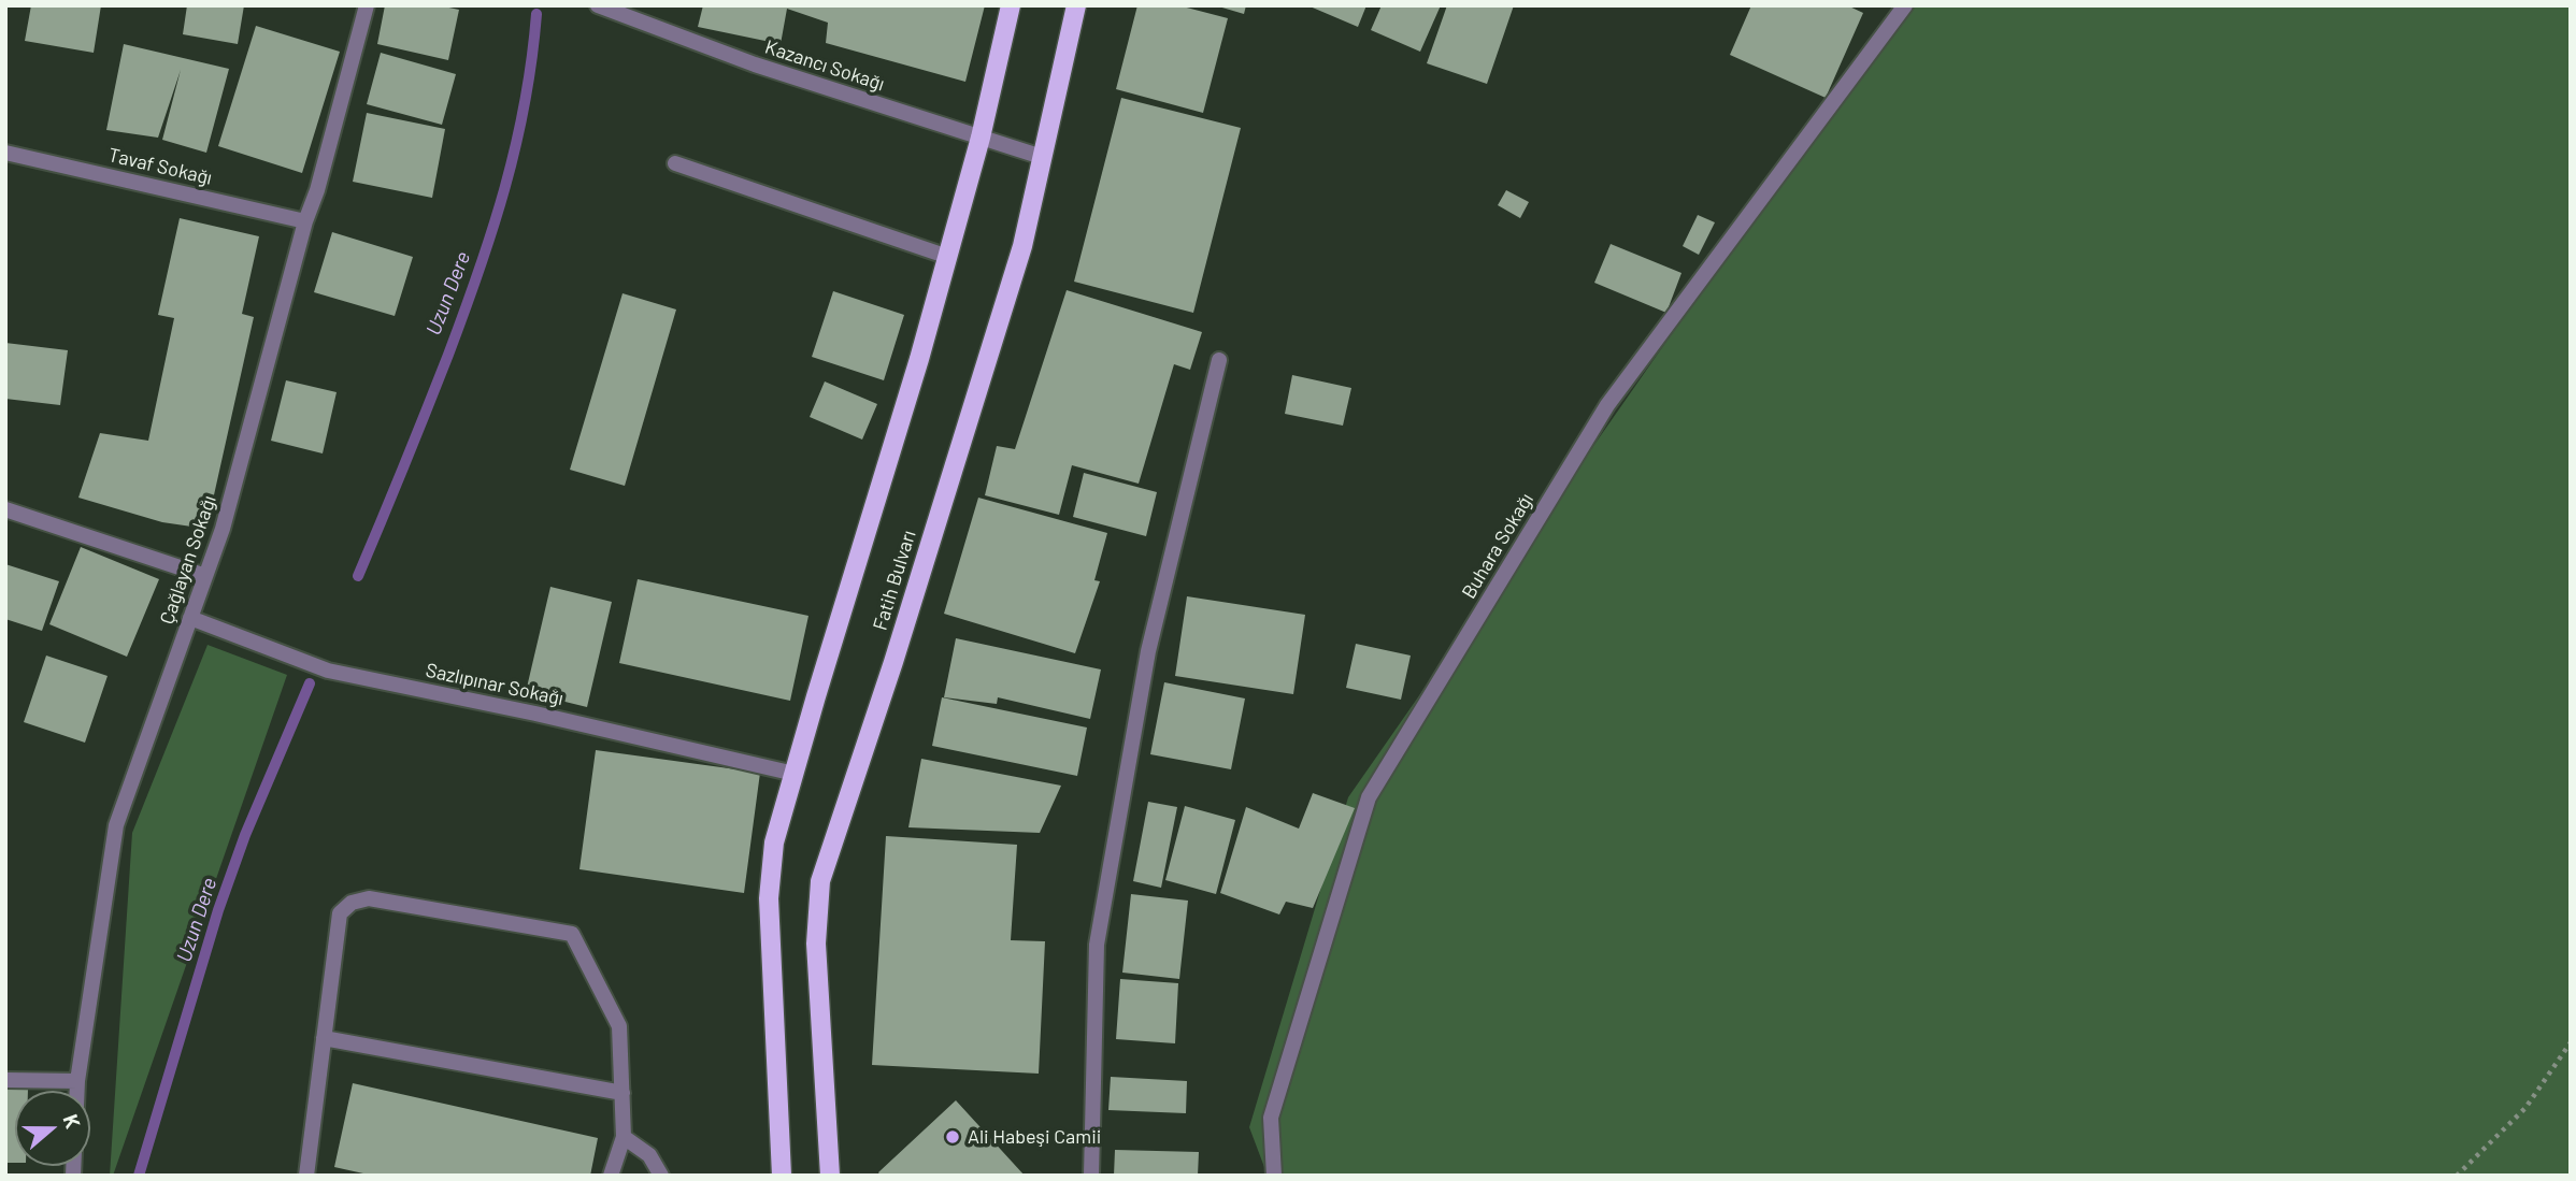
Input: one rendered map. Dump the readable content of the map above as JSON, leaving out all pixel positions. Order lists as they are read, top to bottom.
{
  "streets": {
    "main road": ["Fatih Bulvarı"],
    "street": [
      "Kazancı Sokağı",
      "Tavaf Sokağı",
      "Buhara Sokağı",
      "Çağlayan Sokağı",
      "Sazlıpınar Sokağı"
    ]
  },
  "crossings": [
    ["Kazancı Sokağı", "Fatih Bulvarı"],
    ["Tavaf Sokağı", "Çağlayan Sokağı"],
    ["Çağlayan Sokağı", "Sazlıpınar Sokağı"]
  ],
  "water": ["Uzun Dere"],
  "places": ["Ali Habeşi Camii"],
  "north": "right"
}
